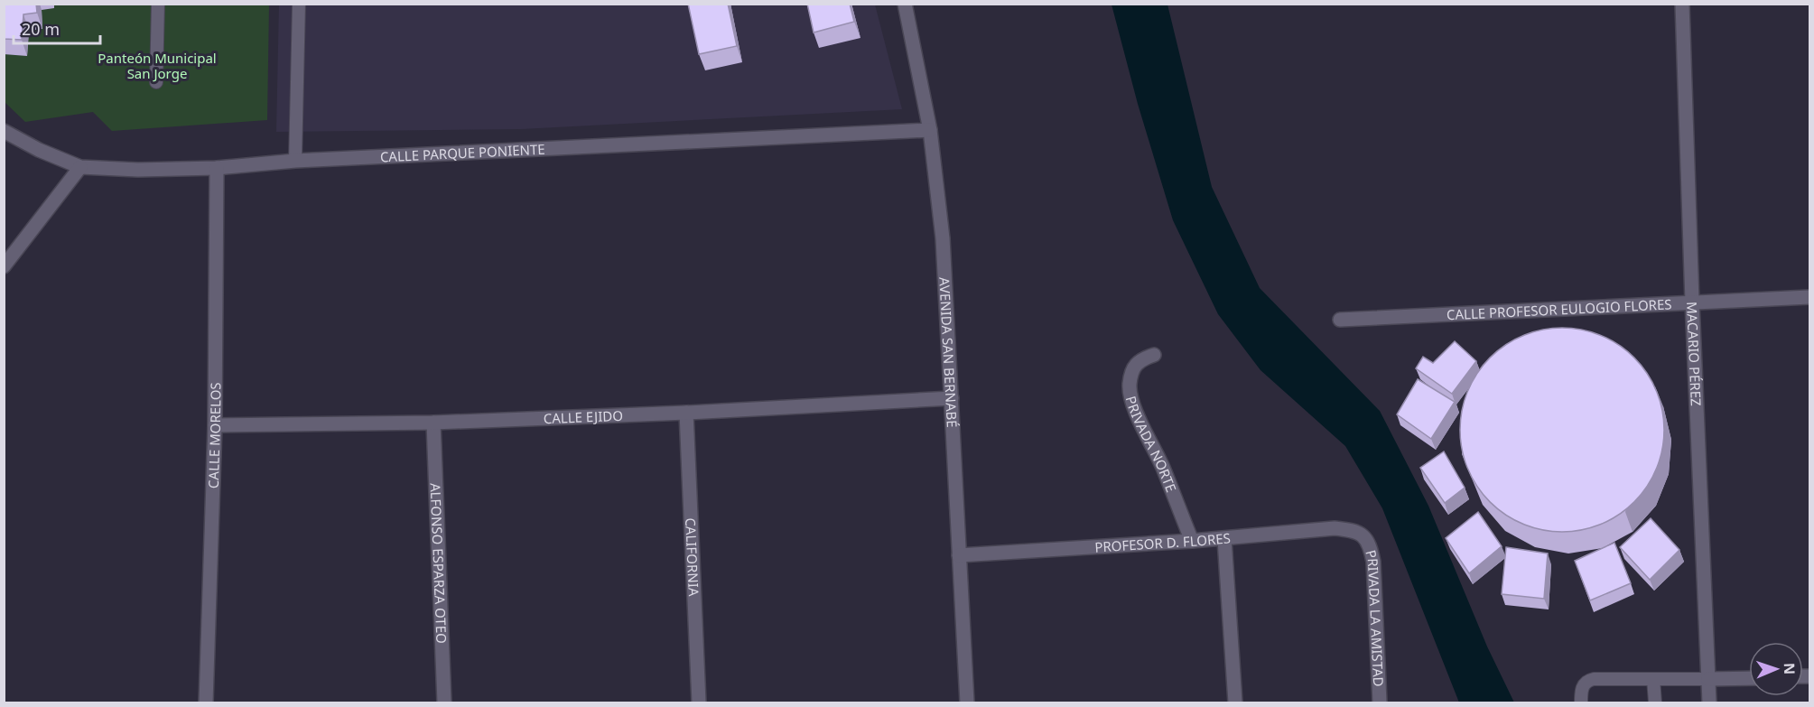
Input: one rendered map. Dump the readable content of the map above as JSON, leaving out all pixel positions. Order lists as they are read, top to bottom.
{
  "streets": {
    "street": [
      "CALLE PARQUE PONIENTE",
      "CALLE PROFESOR EULOGIO FLORES",
      "AVENIDA SAN BERNABÉ",
      "MACARIO PÉREZ",
      "CALLE EJIDO",
      "CALLE MORELOS",
      "PRIVADA NORTE",
      "PROFESOR D. FLORES",
      "CALIFORNIA",
      "ALFONSO ESPARZA OTEO",
      "PRIVADA LA AMISTAD"
    ]
  },
  "crossings": [
    ["CALLE PARQUE PONIENTE", "AVENIDA SAN BERNABÉ"],
    ["CALLE PARQUE PONIENTE", "CALLE MORELOS"],
    ["CALLE PROFESOR EULOGIO FLORES", "MACARIO PÉREZ"],
    ["AVENIDA SAN BERNABÉ", "CALLE EJIDO"],
    ["AVENIDA SAN BERNABÉ", "PROFESOR D. FLORES"],
    ["CALLE EJIDO", "CALLE MORELOS"],
    ["CALLE EJIDO", "CALIFORNIA"],
    ["CALLE EJIDO", "ALFONSO ESPARZA OTEO"],
    ["PRIVADA NORTE", "PROFESOR D. FLORES"],
    ["PROFESOR D. FLORES", "PRIVADA LA AMISTAD"]
  ],
  "parks": ["Panteón Municipal San Jorge"],
  "scale_bar": "20 m",
  "north": "right"
}
